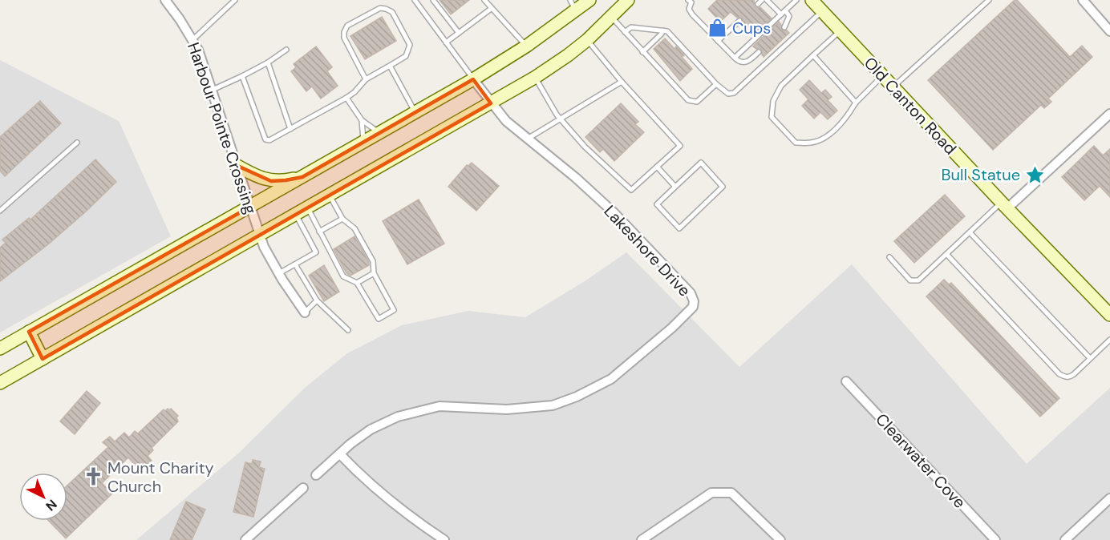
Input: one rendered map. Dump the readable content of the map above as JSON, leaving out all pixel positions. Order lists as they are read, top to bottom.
{
  "streets": {
    "main road": ["Old Canton Road"],
    "street": ["Harbour Pointe Crossing", "Lakeshore Drive", "Clearwater Cove"]
  },
  "places": {
    "shop": ["Cups"],
    "place": ["Bull Statue"],
    "church": ["Mount Charity Church"]
  },
  "north": "bottom right"
}
